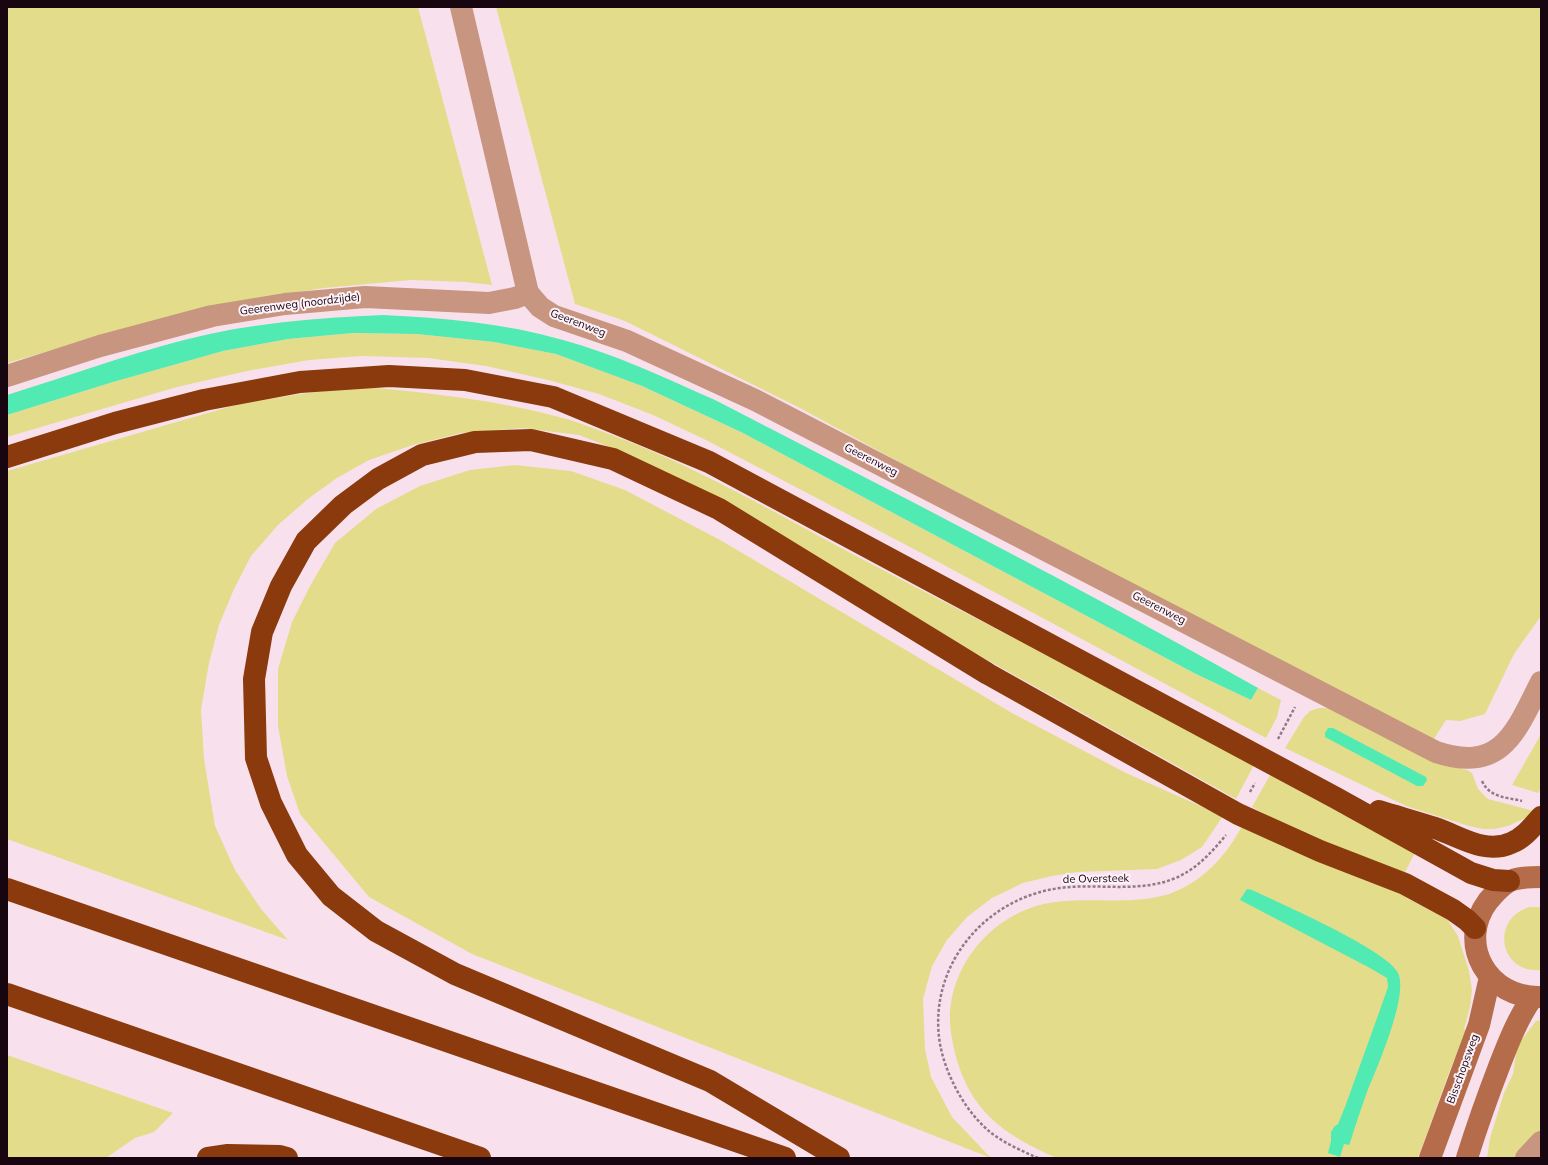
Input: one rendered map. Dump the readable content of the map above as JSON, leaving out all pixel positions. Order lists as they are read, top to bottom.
{
  "streets": {
    "main road": ["Bisschopsweg"],
    "street": ["Geerenweg (noordzijde)", "Geerenweg"],
    "path": ["de Oversteek"]
  },
  "crossings": [
    ["Geerenweg (noordzijde)", "Geerenweg"],
    ["Geerenweg", "de Oversteek"]
  ]
}
